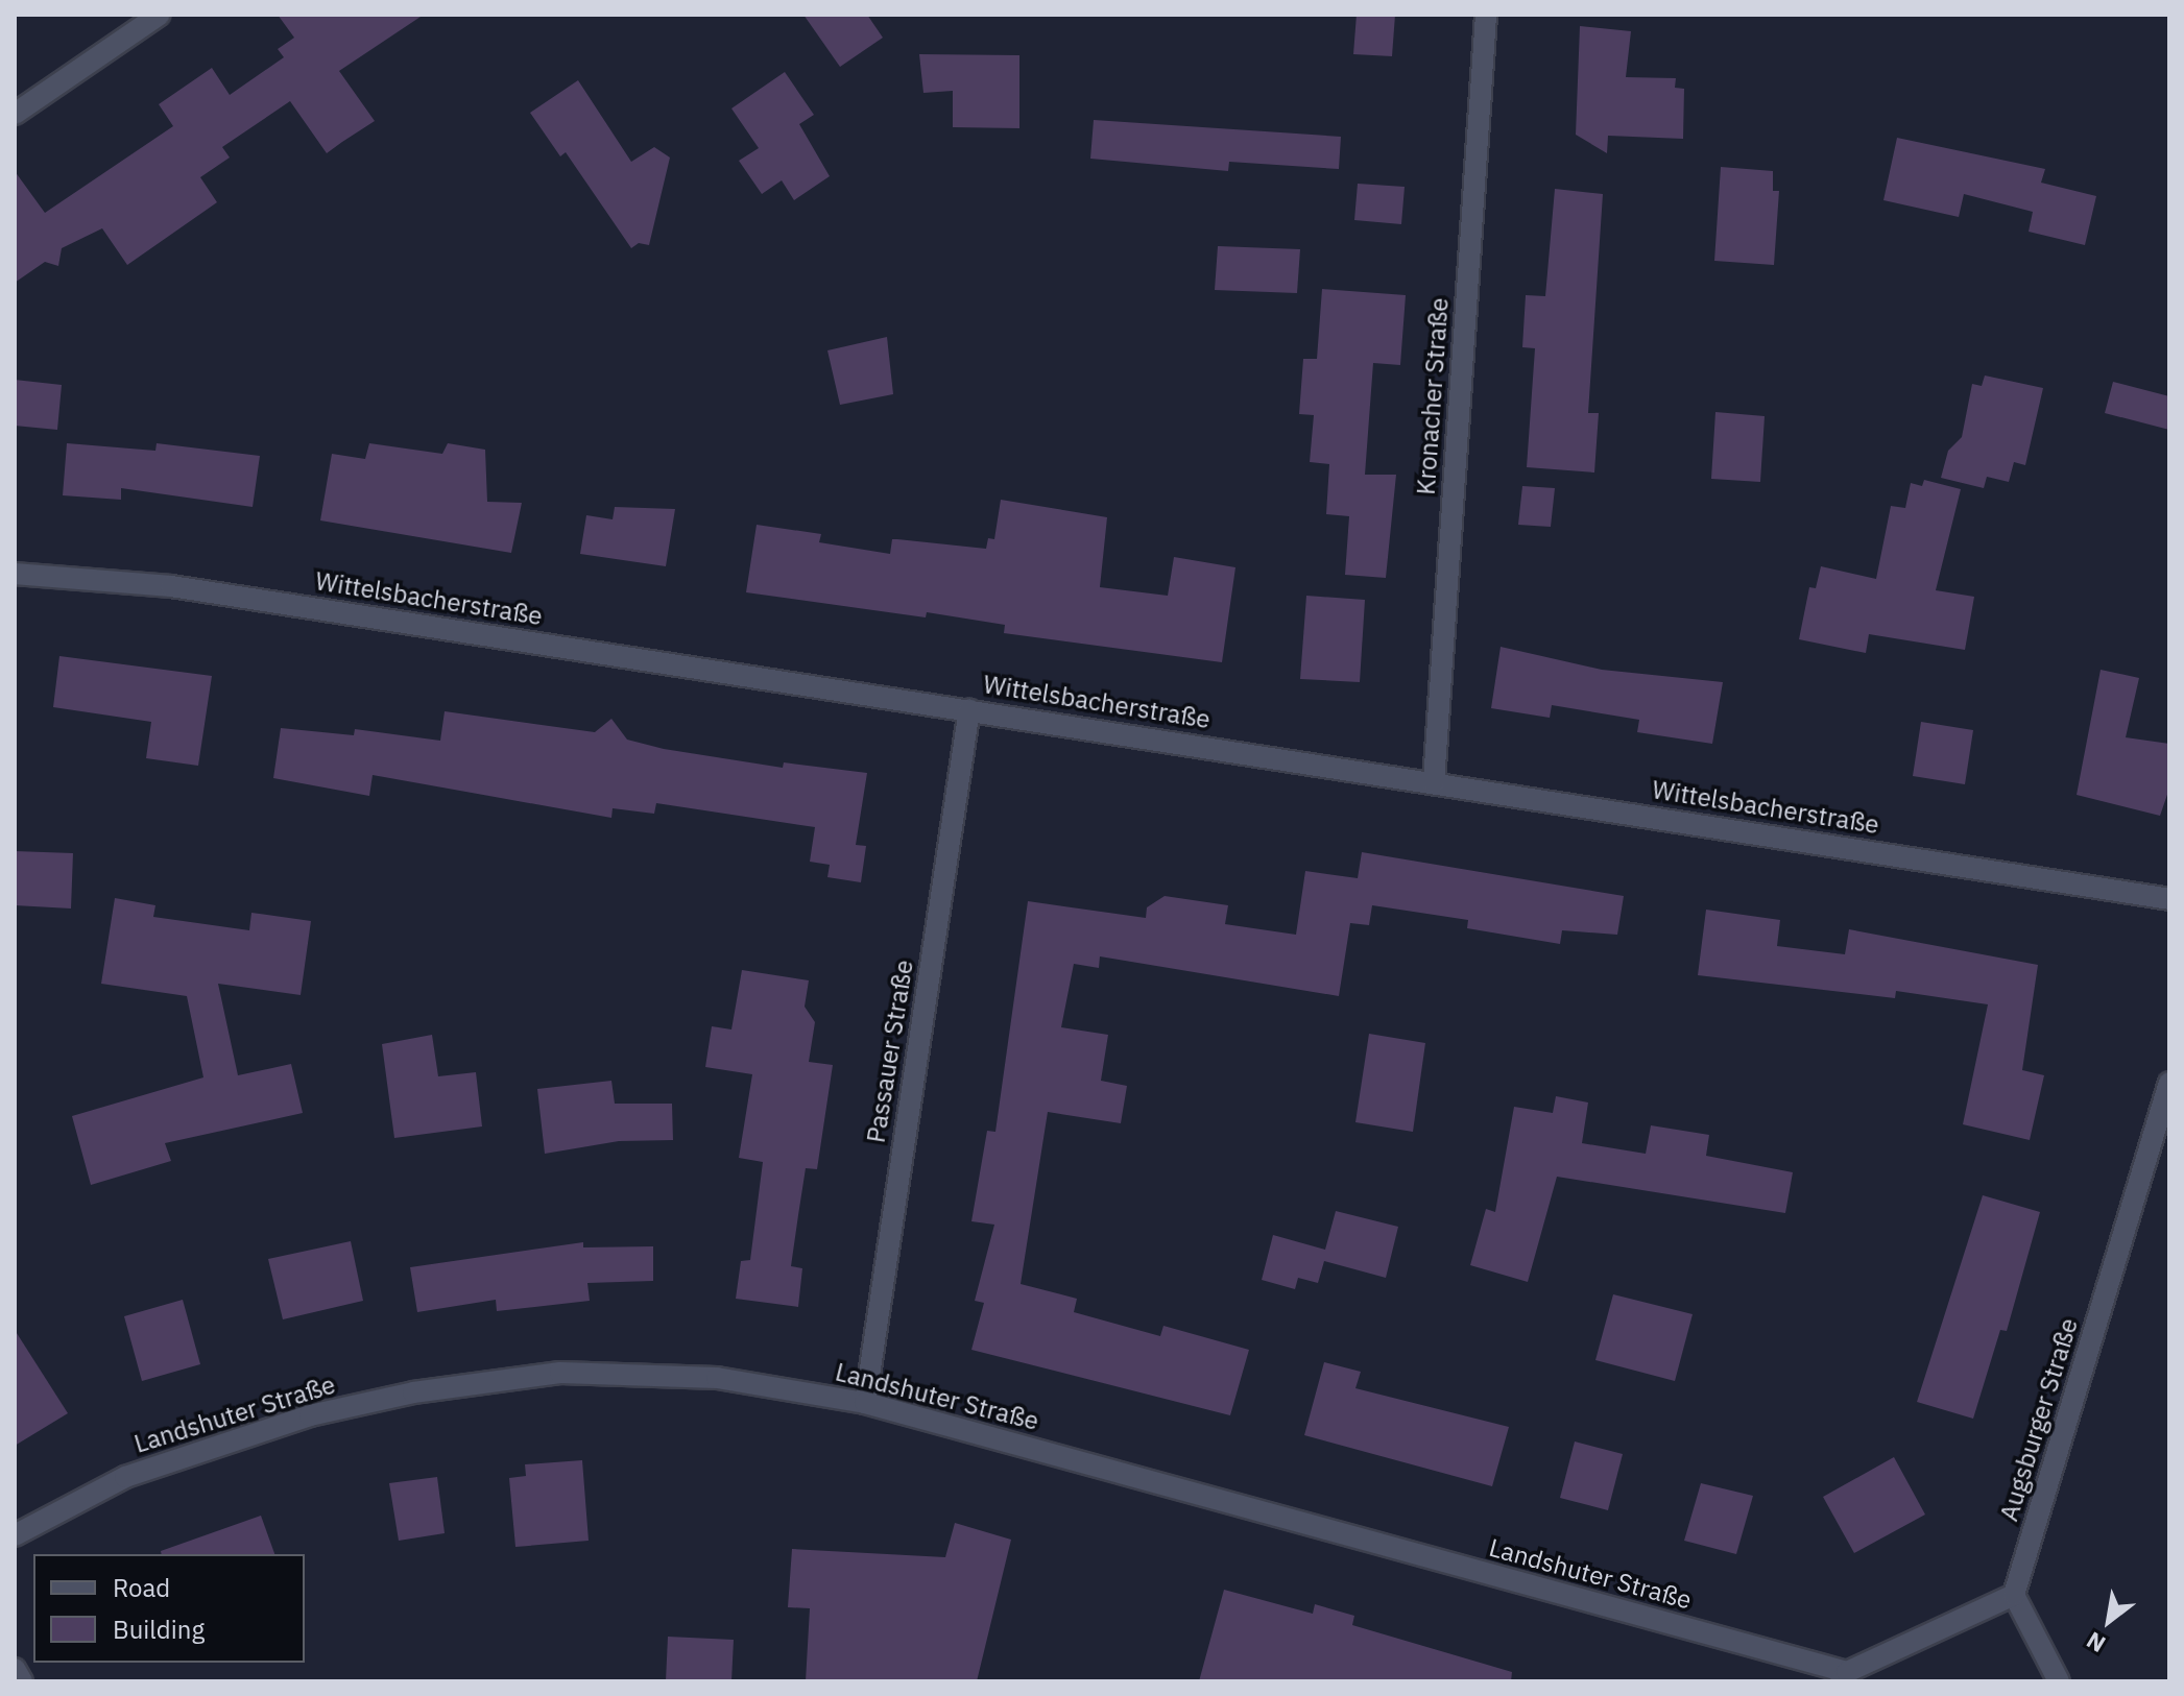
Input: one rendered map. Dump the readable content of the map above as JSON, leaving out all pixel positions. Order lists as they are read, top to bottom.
{
  "streets": {
    "street": [
      "Kronacher Straße",
      "Wittelsbacherstraße",
      "Passauer Straße",
      "Landshuter Straße",
      "Augsburger Straße"
    ]
  },
  "crossings": [
    ["Kronacher Straße", "Wittelsbacherstraße"],
    ["Wittelsbacherstraße", "Passauer Straße"],
    ["Passauer Straße", "Landshuter Straße"]
  ],
  "legend": ["Road", "Building"],
  "north": "bottom left"
}
